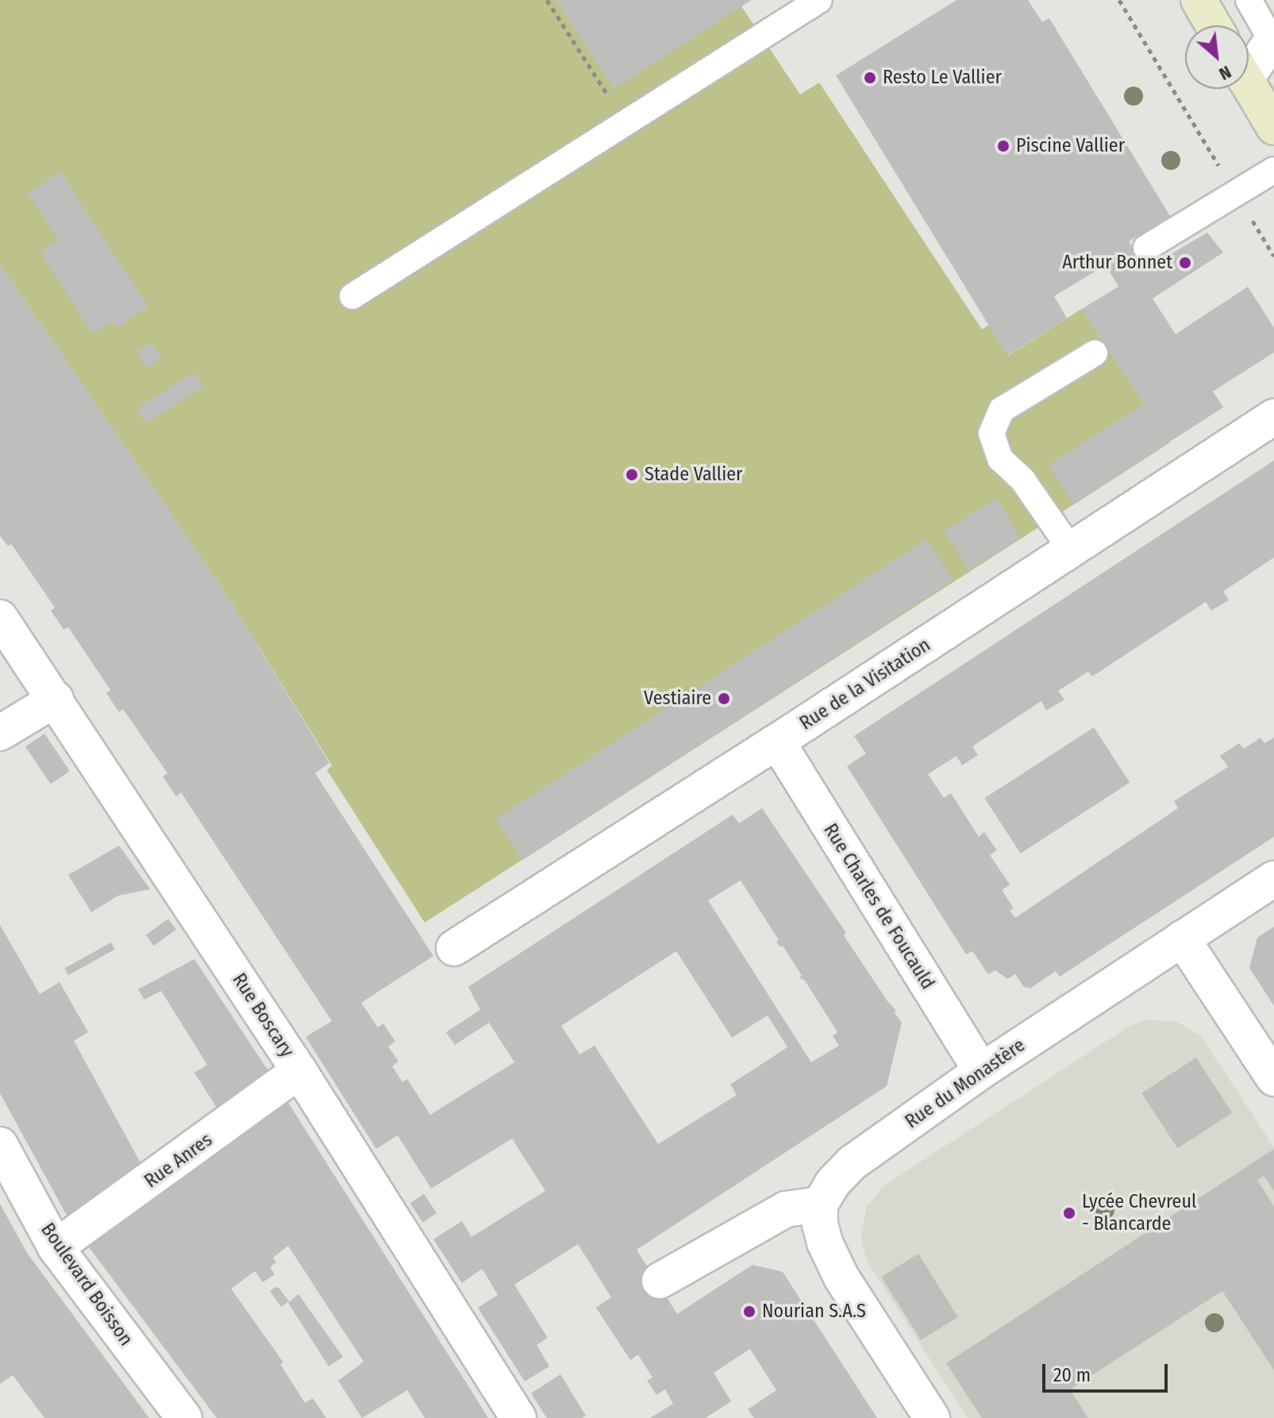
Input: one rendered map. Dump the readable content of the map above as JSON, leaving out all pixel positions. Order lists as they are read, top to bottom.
{
  "streets": {
    "street": [
      "Rue de la Visitation",
      "Rue Charles de Foucauld",
      "Rue Boscary",
      "Rue du Monastère",
      "Rue Anres",
      "Boulevard Boisson"
    ]
  },
  "crossings": [
    ["Rue de la Visitation", "Rue Charles de Foucauld"],
    ["Rue Charles de Foucauld", "Rue du Monastère"],
    ["Rue Boscary", "Rue Anres"],
    ["Rue Anres", "Boulevard Boisson"]
  ],
  "places": [
    "Resto Le Vallier",
    "Piscine Vallier",
    "Arthur Bonnet",
    "Stade Vallier",
    "Vestiaire",
    "Lycée Chevreul - Blancarde",
    "Nourian S.A.S"
  ],
  "scale_bar": "20 m",
  "north": "bottom right"
}
